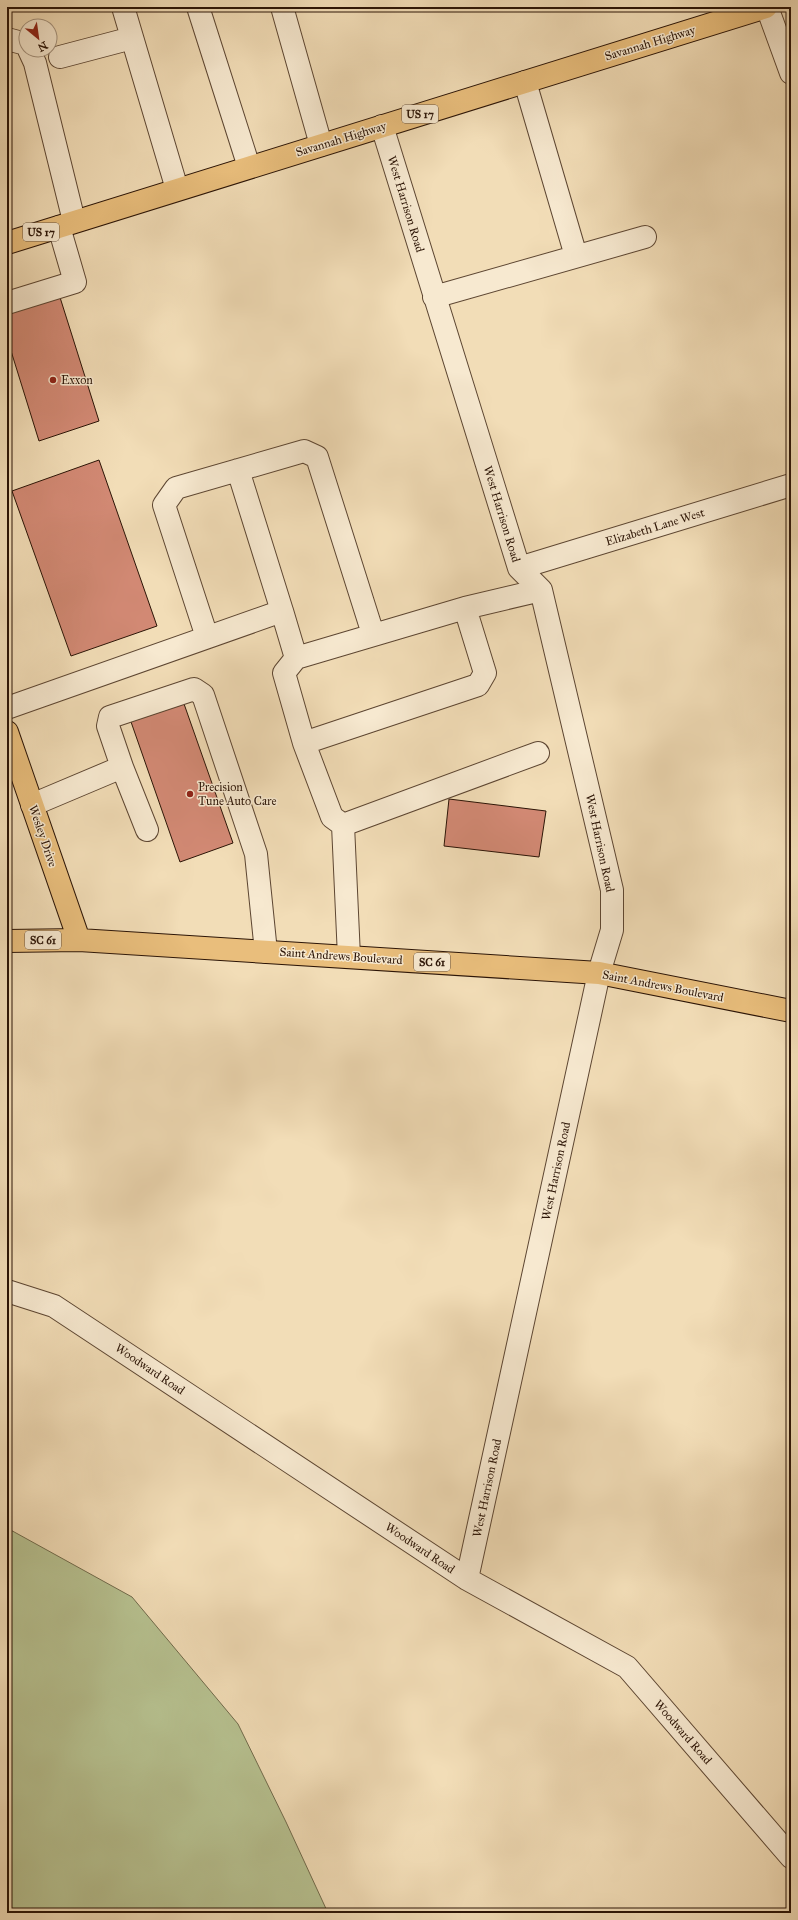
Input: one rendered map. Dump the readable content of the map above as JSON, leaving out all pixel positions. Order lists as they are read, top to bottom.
{
  "streets": {
    "main road": [
      "Savannah Highway",
      "US 17",
      "Wesley Drive",
      "SC 61",
      "Saint Andrews Boulevard"
    ],
    "street": ["West Harrison Road", "Elizabeth Lane West", "Woodward Road"]
  },
  "crossings": [
    ["Savannah Highway", "West Harrison Road"],
    ["West Harrison Road", "Elizabeth Lane West"],
    ["West Harrison Road", "Saint Andrews Boulevard"],
    ["West Harrison Road", "Woodward Road"],
    ["Wesley Drive", "Saint Andrews Boulevard"]
  ],
  "places": ["Exxon", "Precision Tune Auto Care"],
  "north": "bottom right"
}
